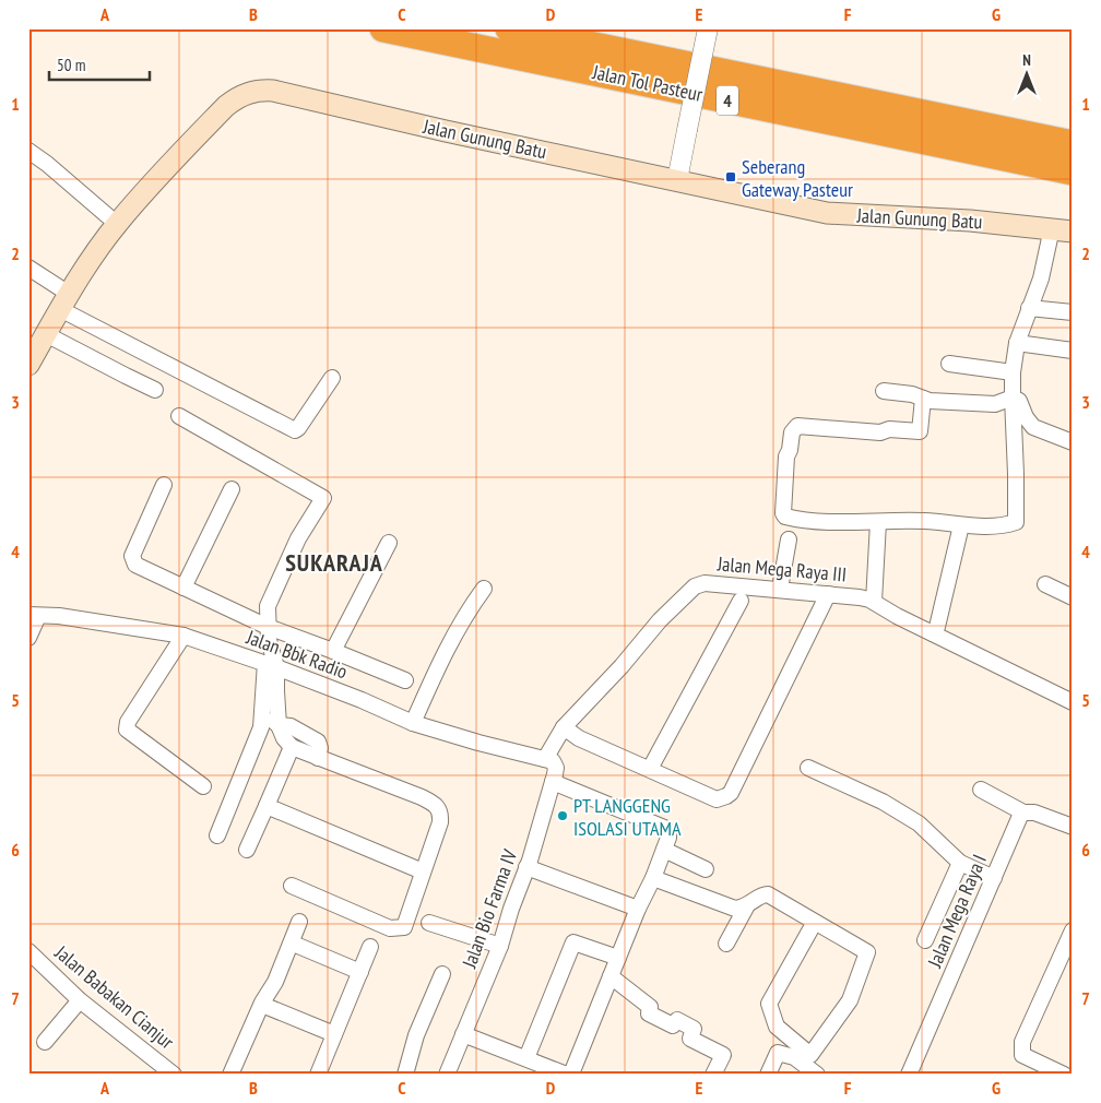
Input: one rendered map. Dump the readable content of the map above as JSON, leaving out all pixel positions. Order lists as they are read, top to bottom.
{
  "streets": {
    "highway": ["Jalan Tol Pasteur", "4"],
    "main road": ["Jalan Gunung Batu"],
    "street": [
      "Jalan Mega Raya III",
      "Jalan Bbk Radio",
      "Jalan Bio Farma IV",
      "Jalan Mega Raya I",
      "Jalan Babakan Cianjur"
    ]
  },
  "crossings": [
    ["Jalan Mega Raya III", "Jalan Bbk Radio"]
  ],
  "districts": ["SUKARAJA"],
  "places": {
    "transit": ["Seberang Gateway Pasteur"],
    "other": ["PT LANGGENG ISOLASI UTAMA"]
  },
  "scale_bar": "50 m",
  "north": "top",
  "grid": {
    "columns": [
      "A",
      "B",
      "C",
      "D",
      "E",
      "F",
      "G"
    ],
    "rows": [
      "1",
      "2",
      "3",
      "4",
      "5",
      "6",
      "7"
    ]
  }
}
